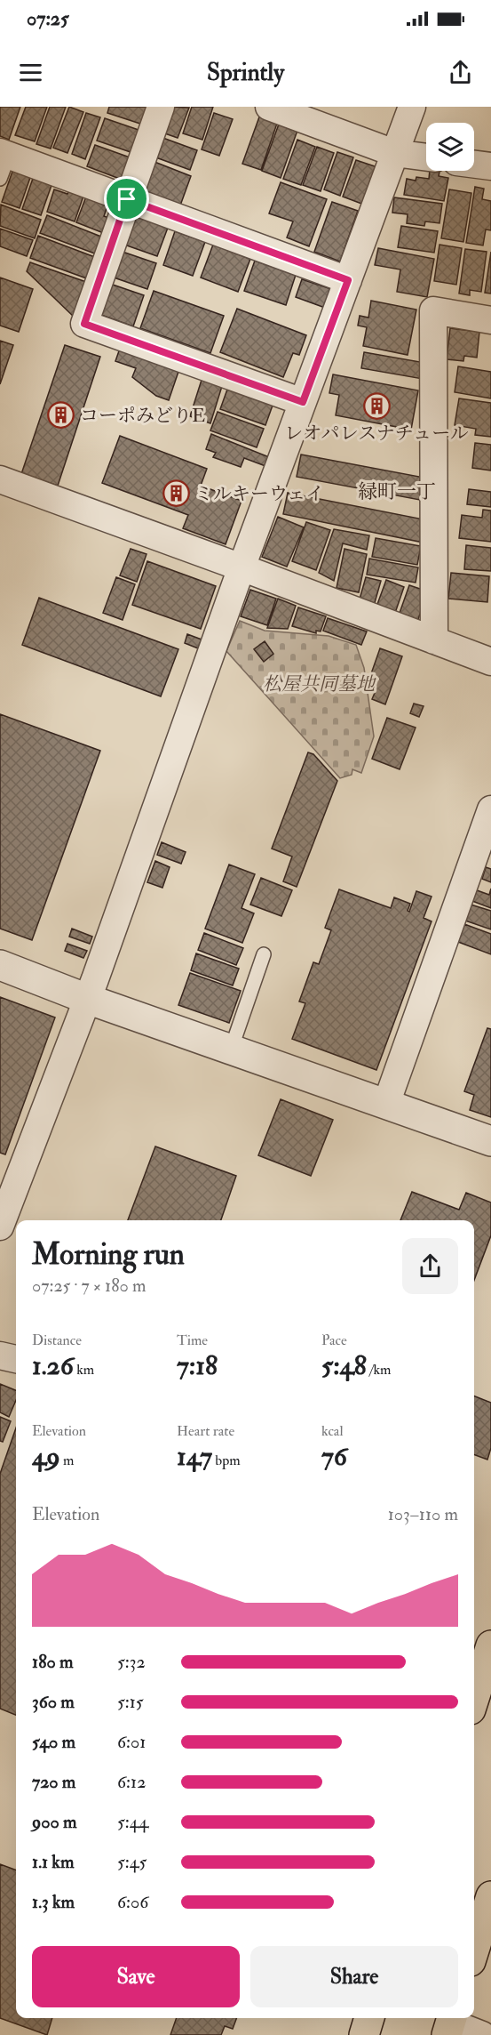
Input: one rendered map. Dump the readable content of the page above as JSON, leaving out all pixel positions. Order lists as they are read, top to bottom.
{
  "districts": ["緑町一丁"],
  "parks": ["松屋共同墓地"],
  "places": {
    "building": ["レオパレスナチュール", "コーポみどりE", "ミルキーウェイ"]
  },
  "page": {
    "status": "07:25",
    "header": "Sprintly",
    "heading": ["Morning run", "07:25 · 7 × 180 m"],
    "stats": [
      ["Distance", "1.26 km"],
      ["Time", "7:18"],
      ["Pace", "5:48 /km"],
      ["Elevation", "49 m"],
      ["Heart rate", "147 bpm"],
      ["kcal", "76"]
    ],
    "chart": ["Elevation", "103–110 m"],
    "list": [
      {
        "name": "180 m",
        "note": "5:32"
      },
      {
        "name": "360 m",
        "note": "5:15"
      },
      {
        "name": "540 m",
        "note": "6:01"
      },
      {
        "name": "720 m",
        "note": "6:12"
      },
      {
        "name": "900 m",
        "note": "5:44"
      },
      {
        "name": "1.1 km",
        "note": "5:45"
      },
      {
        "name": "1.3 km",
        "note": "6:06"
      }
    ],
    "buttons": ["Save", "Share"]
  }
}
